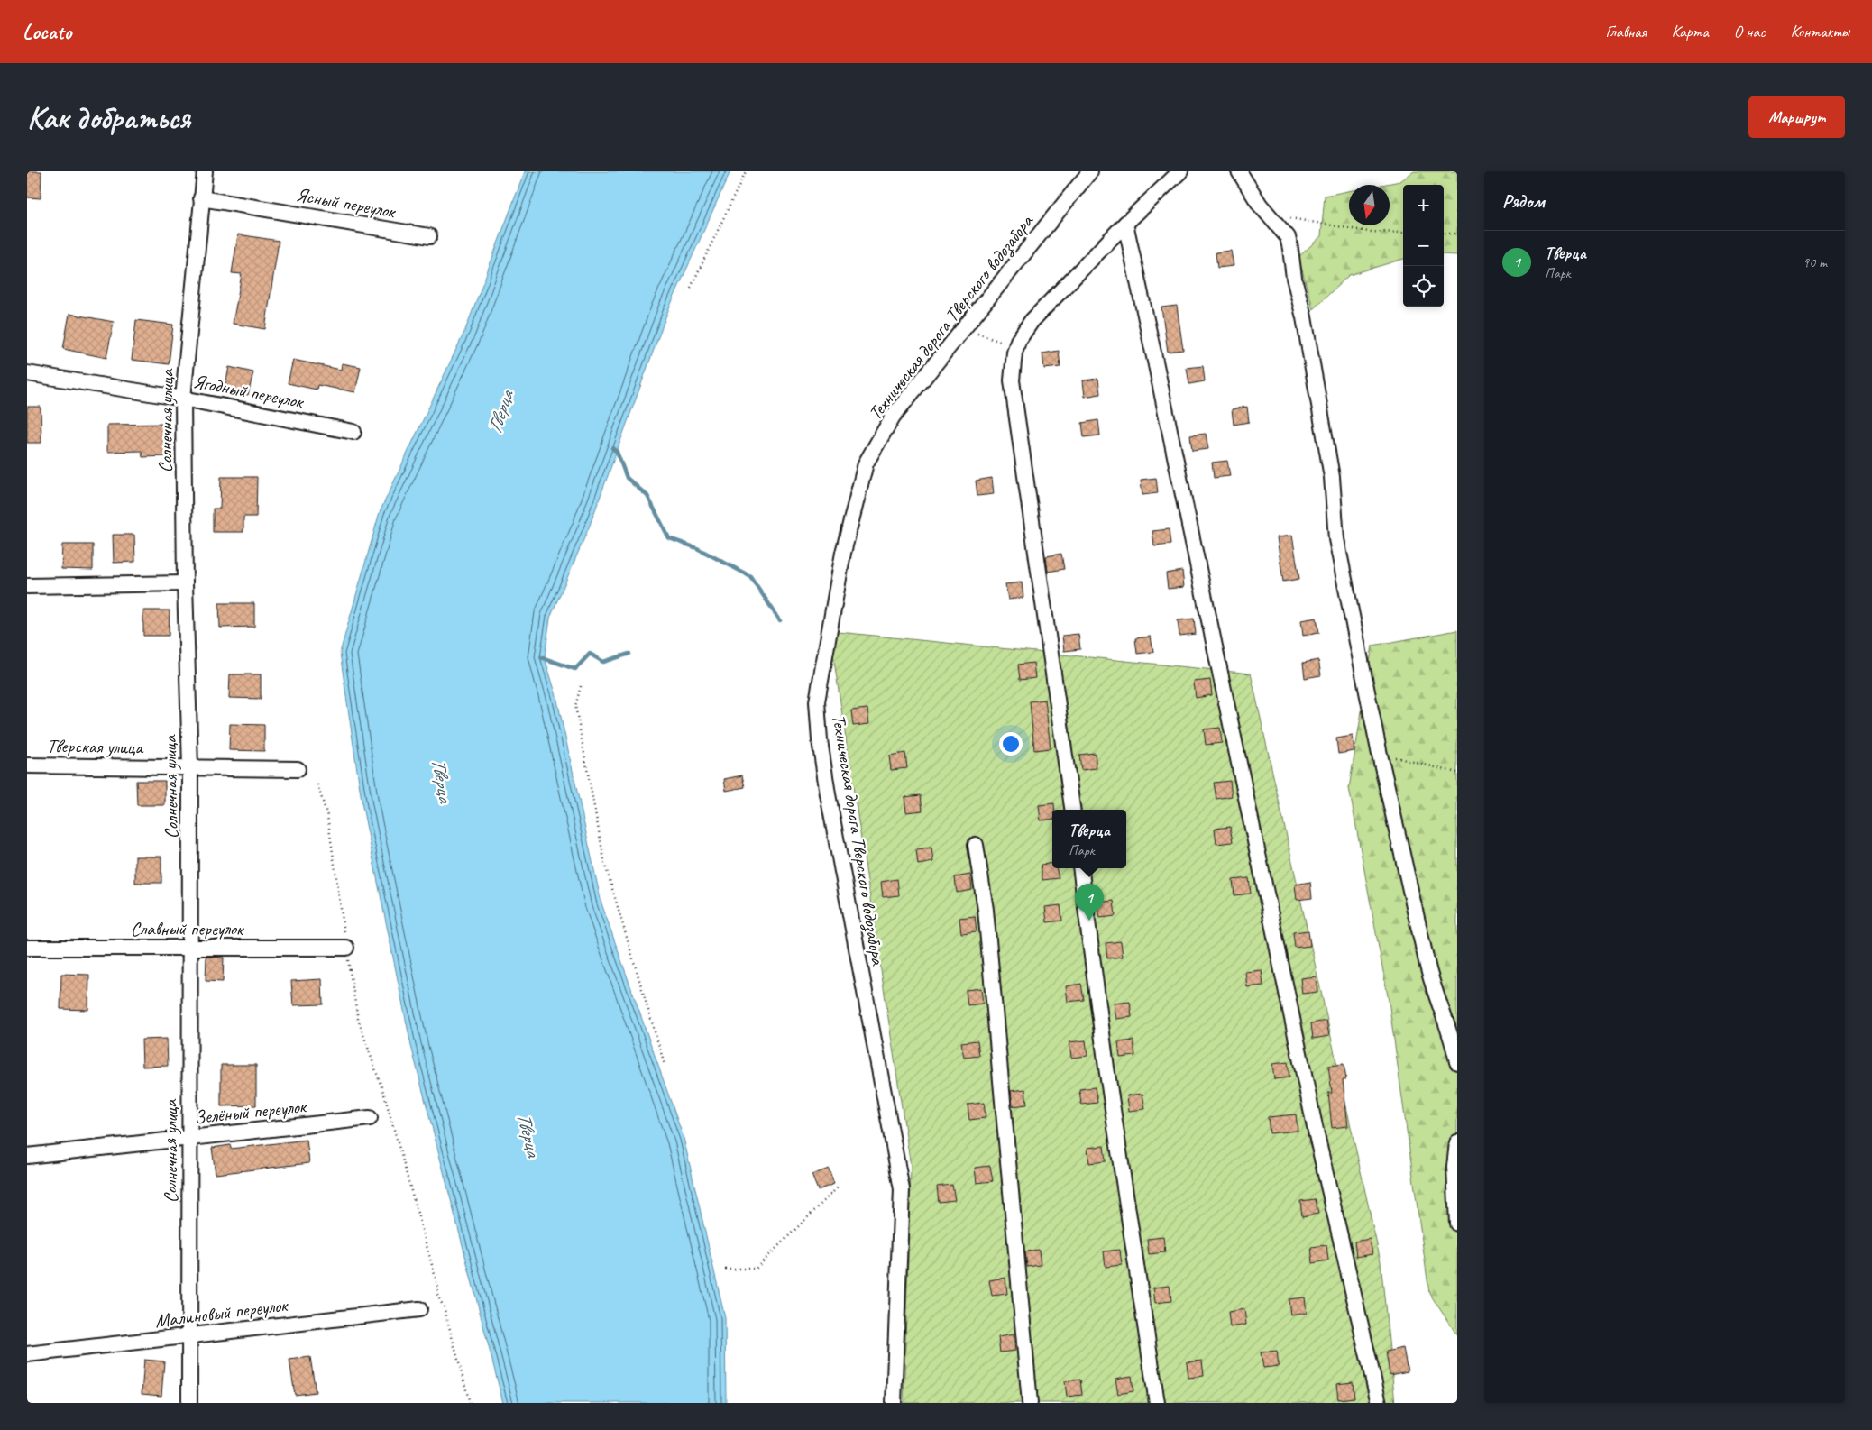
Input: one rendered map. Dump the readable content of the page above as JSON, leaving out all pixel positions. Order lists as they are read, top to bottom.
{
  "streets": {
    "street": [
      "Ясный переулок",
      "Техническая дорога Тверского водозабора",
      "Ягодный переулок",
      "Солнечная улица",
      "Тверская улица",
      "Славный переулок",
      "Зелёный переулок",
      "Малиновый переулок"
    ]
  },
  "crossings": [
    ["Ясный переулок", "Солнечная улица"],
    ["Ягодный переулок", "Солнечная улица"],
    ["Солнечная улица", "Тверская улица"],
    ["Солнечная улица", "Славный переулок"],
    ["Солнечная улица", "Зелёный переулок"],
    ["Солнечная улица", "Малиновый переулок"]
  ],
  "water": ["Тверца"],
  "north": "bottom",
  "page": {
    "header": "Locato",
    "nav": [
      "Главная",
      "Карта",
      "О нас",
      "Контакты"
    ],
    "buttons": "Маршрут",
    "title": "Как добраться",
    "heading": "Рядом",
    "map_buttons": ["+", "−"],
    "list": [
      {
        "mark": "1",
        "name": "Тверца",
        "note": "Парк",
        "value": "90 m"
      }
    ],
    "popup": ["Тверца", "Парк"],
    "pins": "1"
  }
}
